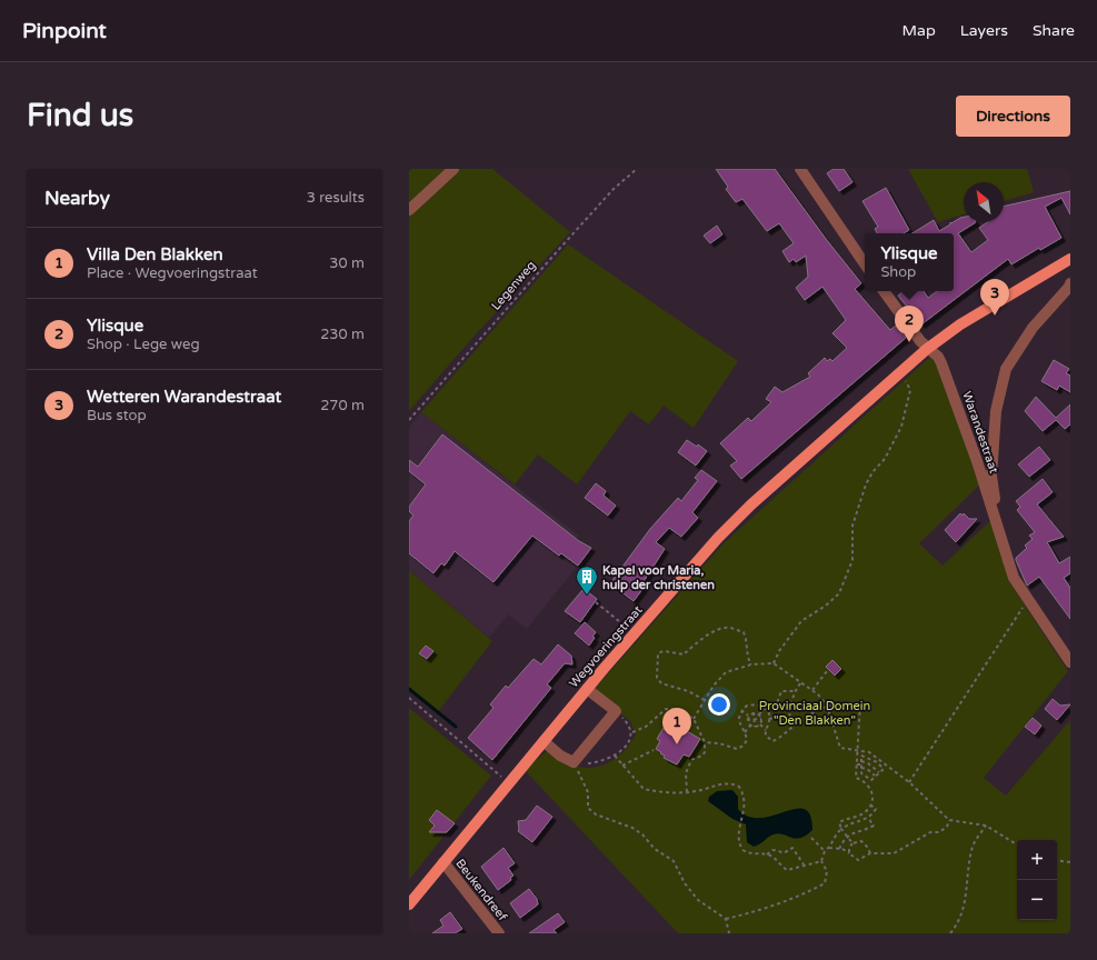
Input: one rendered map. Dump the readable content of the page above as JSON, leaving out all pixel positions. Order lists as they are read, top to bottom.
{
  "streets": {
    "main road": ["Wegvoeringstraat"],
    "street": ["Warandestraat", "Beukendreef"],
    "path": ["Legenweg"]
  },
  "crossings": [
    ["Warandestraat", "Wegvoeringstraat"],
    ["Wegvoeringstraat", "Beukendreef"]
  ],
  "parks": ["Provinciaal Domein \"Den Blakken\""],
  "places": {
    "building": ["Kapel voor Maria, hulp der christenen"]
  },
  "north": "top left",
  "page": {
    "header": "Pinpoint",
    "nav": ["Map", "Layers", "Share"],
    "buttons": "Directions",
    "title": "Find us",
    "heading": ["Nearby", "3 results"],
    "list": [
      {
        "mark": "1",
        "name": "Villa Den Blakken",
        "note": "Place · Wegvoeringstraat",
        "value": "30 m"
      },
      {
        "mark": "2",
        "name": "Ylisque",
        "note": "Shop · Lege weg",
        "value": "230 m"
      },
      {
        "mark": "3",
        "name": "Wetteren Warandestraat",
        "note": "Bus stop",
        "value": "270 m"
      }
    ],
    "popup": ["Ylisque", "Shop"],
    "pins": ["3", "2", "1"],
    "map_buttons": ["+", "−"]
  }
}
